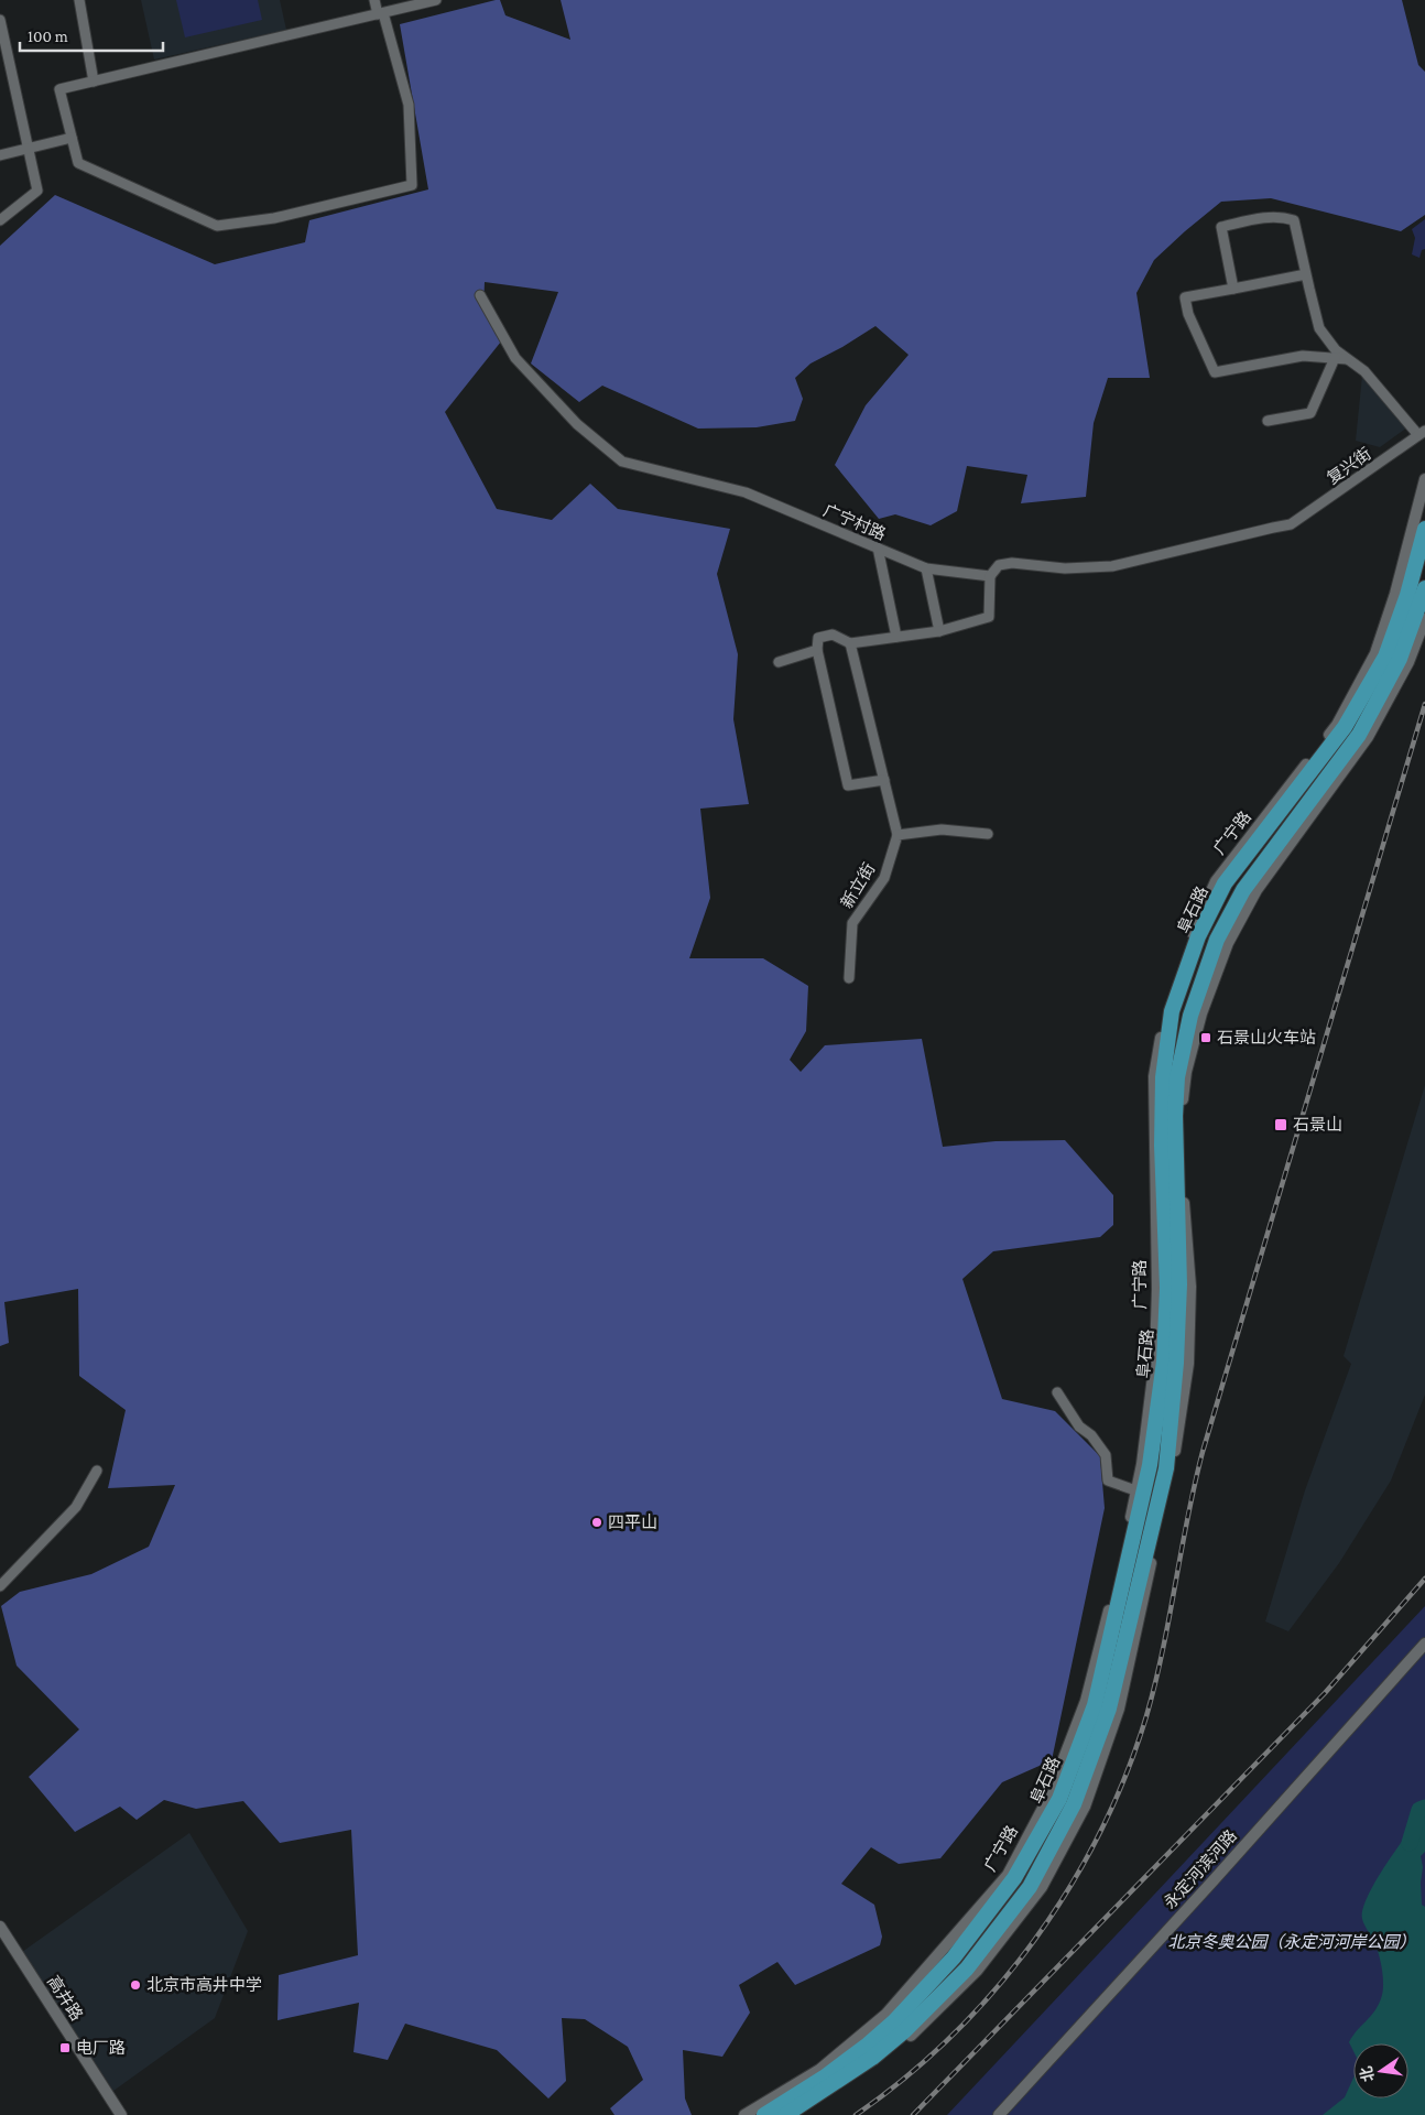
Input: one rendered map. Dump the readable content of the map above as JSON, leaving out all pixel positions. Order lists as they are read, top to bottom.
{
  "streets": {
    "highway": ["阜石路"],
    "street": [
      "复兴街",
      "广宁村路",
      "广宁路",
      "新立街",
      "永定河滨河路",
      "高井路"
    ]
  },
  "crossings": [
    ["复兴街", "广宁村路"]
  ],
  "parks": ["北京冬奥公园（永定河河岸公园）"],
  "places": {
    "transit": ["石景山火车站", "石景山", "电厂路"],
    "other": ["四平山", "北京市高井中学"]
  },
  "scale_bar": "100 m",
  "north": "left"
}
